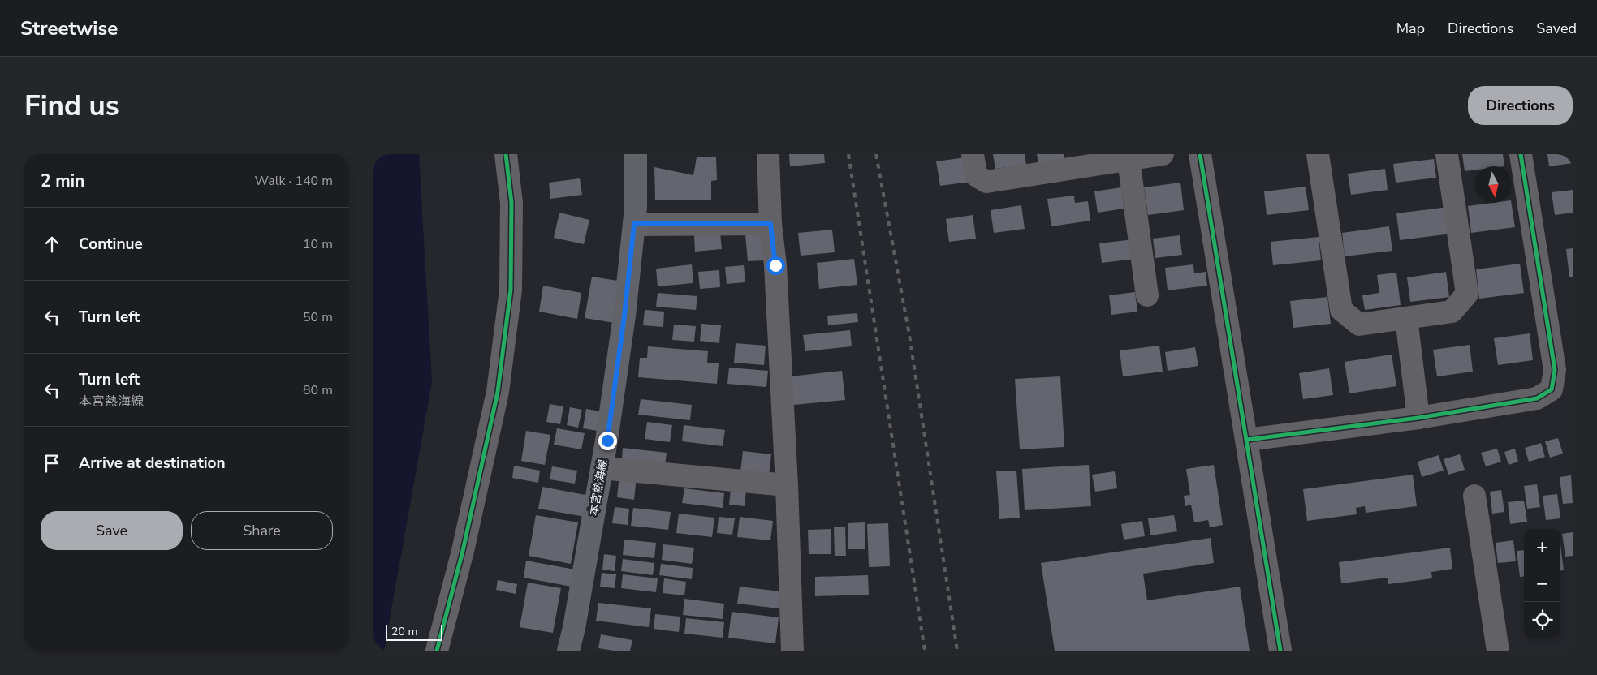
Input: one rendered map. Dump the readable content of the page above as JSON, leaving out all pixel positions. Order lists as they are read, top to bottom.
{
  "streets": {
    "main road": ["本宮熱海線"]
  },
  "scale_bar": "20 m",
  "north": "bottom",
  "page": {
    "header": "Streetwise",
    "nav": ["Map", "Directions", "Saved"],
    "buttons": [
      "Directions",
      ["Save", "Share"]
    ],
    "title": "Find us",
    "heading": ["2 min", "Walk · 140 m"],
    "list": [
      ["Continue", "10 m"],
      ["Turn left", "50 m"],
      ["Turn left", "本宮熱海線", "80 m"],
      "Arrive at destination"
    ],
    "map_buttons": ["+", "−"],
    "scale": "20 m"
  }
}
